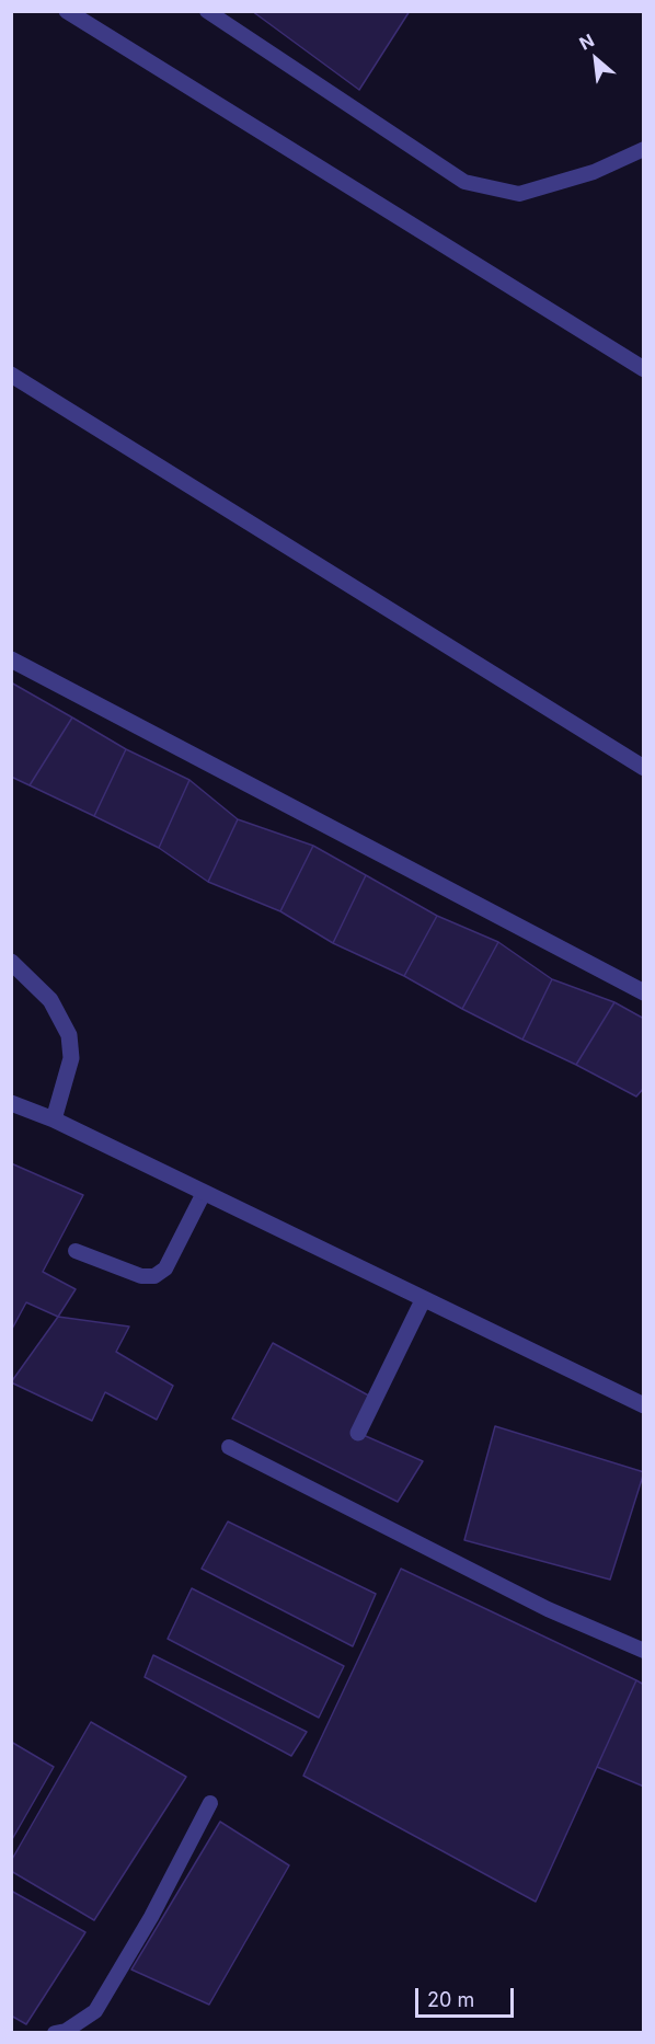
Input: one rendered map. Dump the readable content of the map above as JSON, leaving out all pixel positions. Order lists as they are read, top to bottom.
{
  "scale_bar": "20 m",
  "north": "top left"
}
